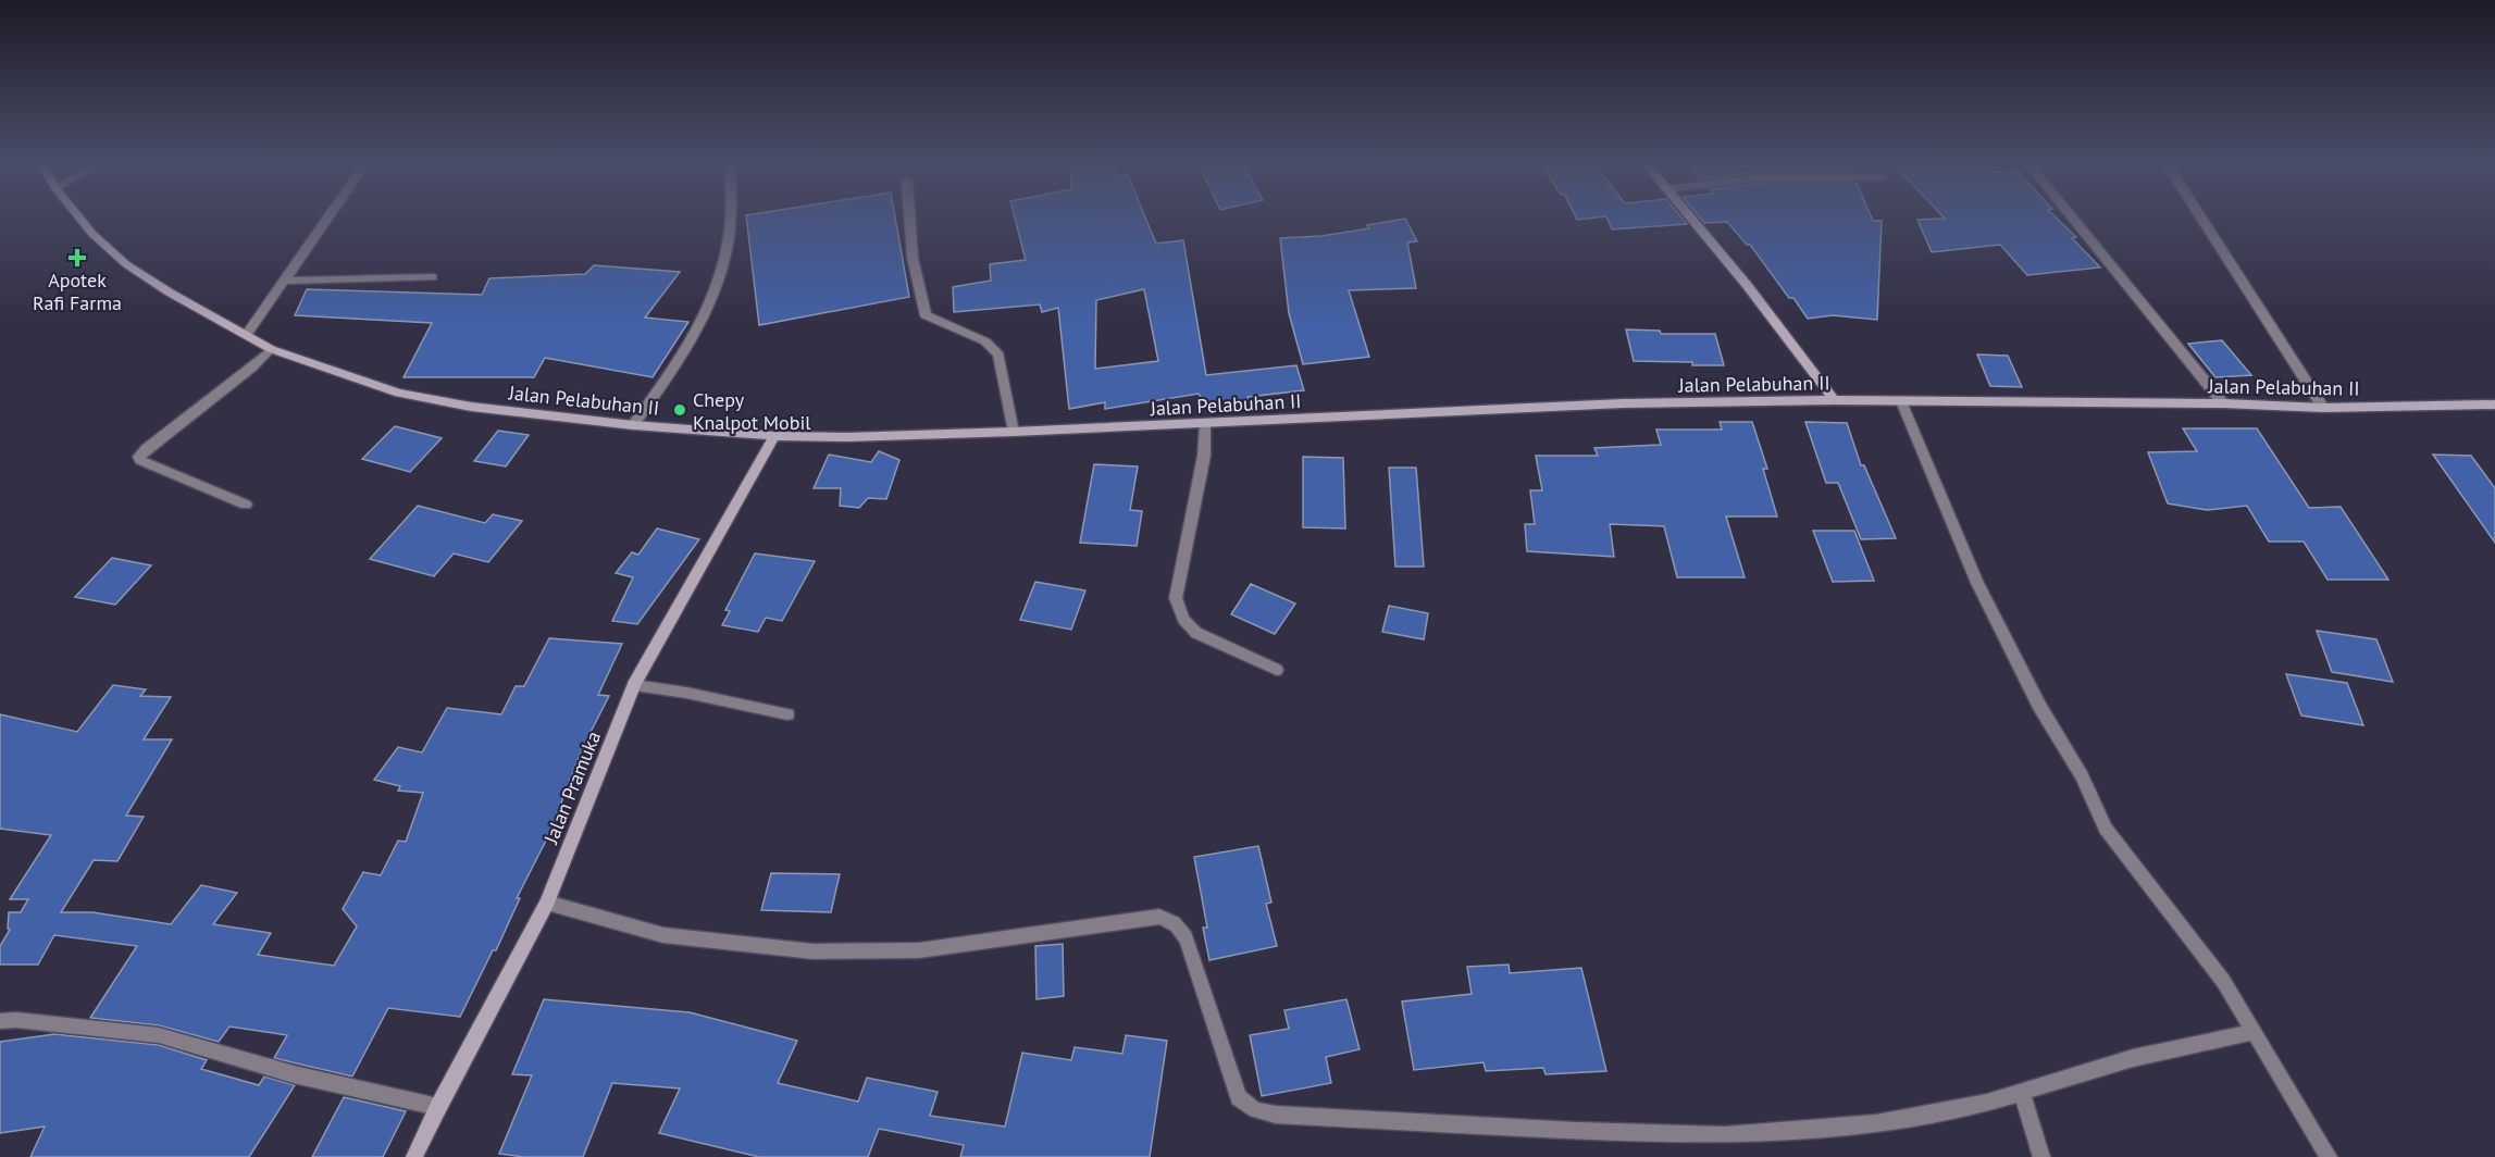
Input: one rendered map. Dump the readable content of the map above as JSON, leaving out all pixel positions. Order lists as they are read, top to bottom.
{
  "streets": {
    "main road": ["Jalan Pelabuhan II", "Jalan Pramuka"]
  },
  "crossings": [
    ["Jalan Pelabuhan II", "Jalan Pramuka"]
  ],
  "places": {
    "health": ["Apotek Rafi Farma"],
    "other": ["Chepy Knalpot Mobil"]
  }
}
